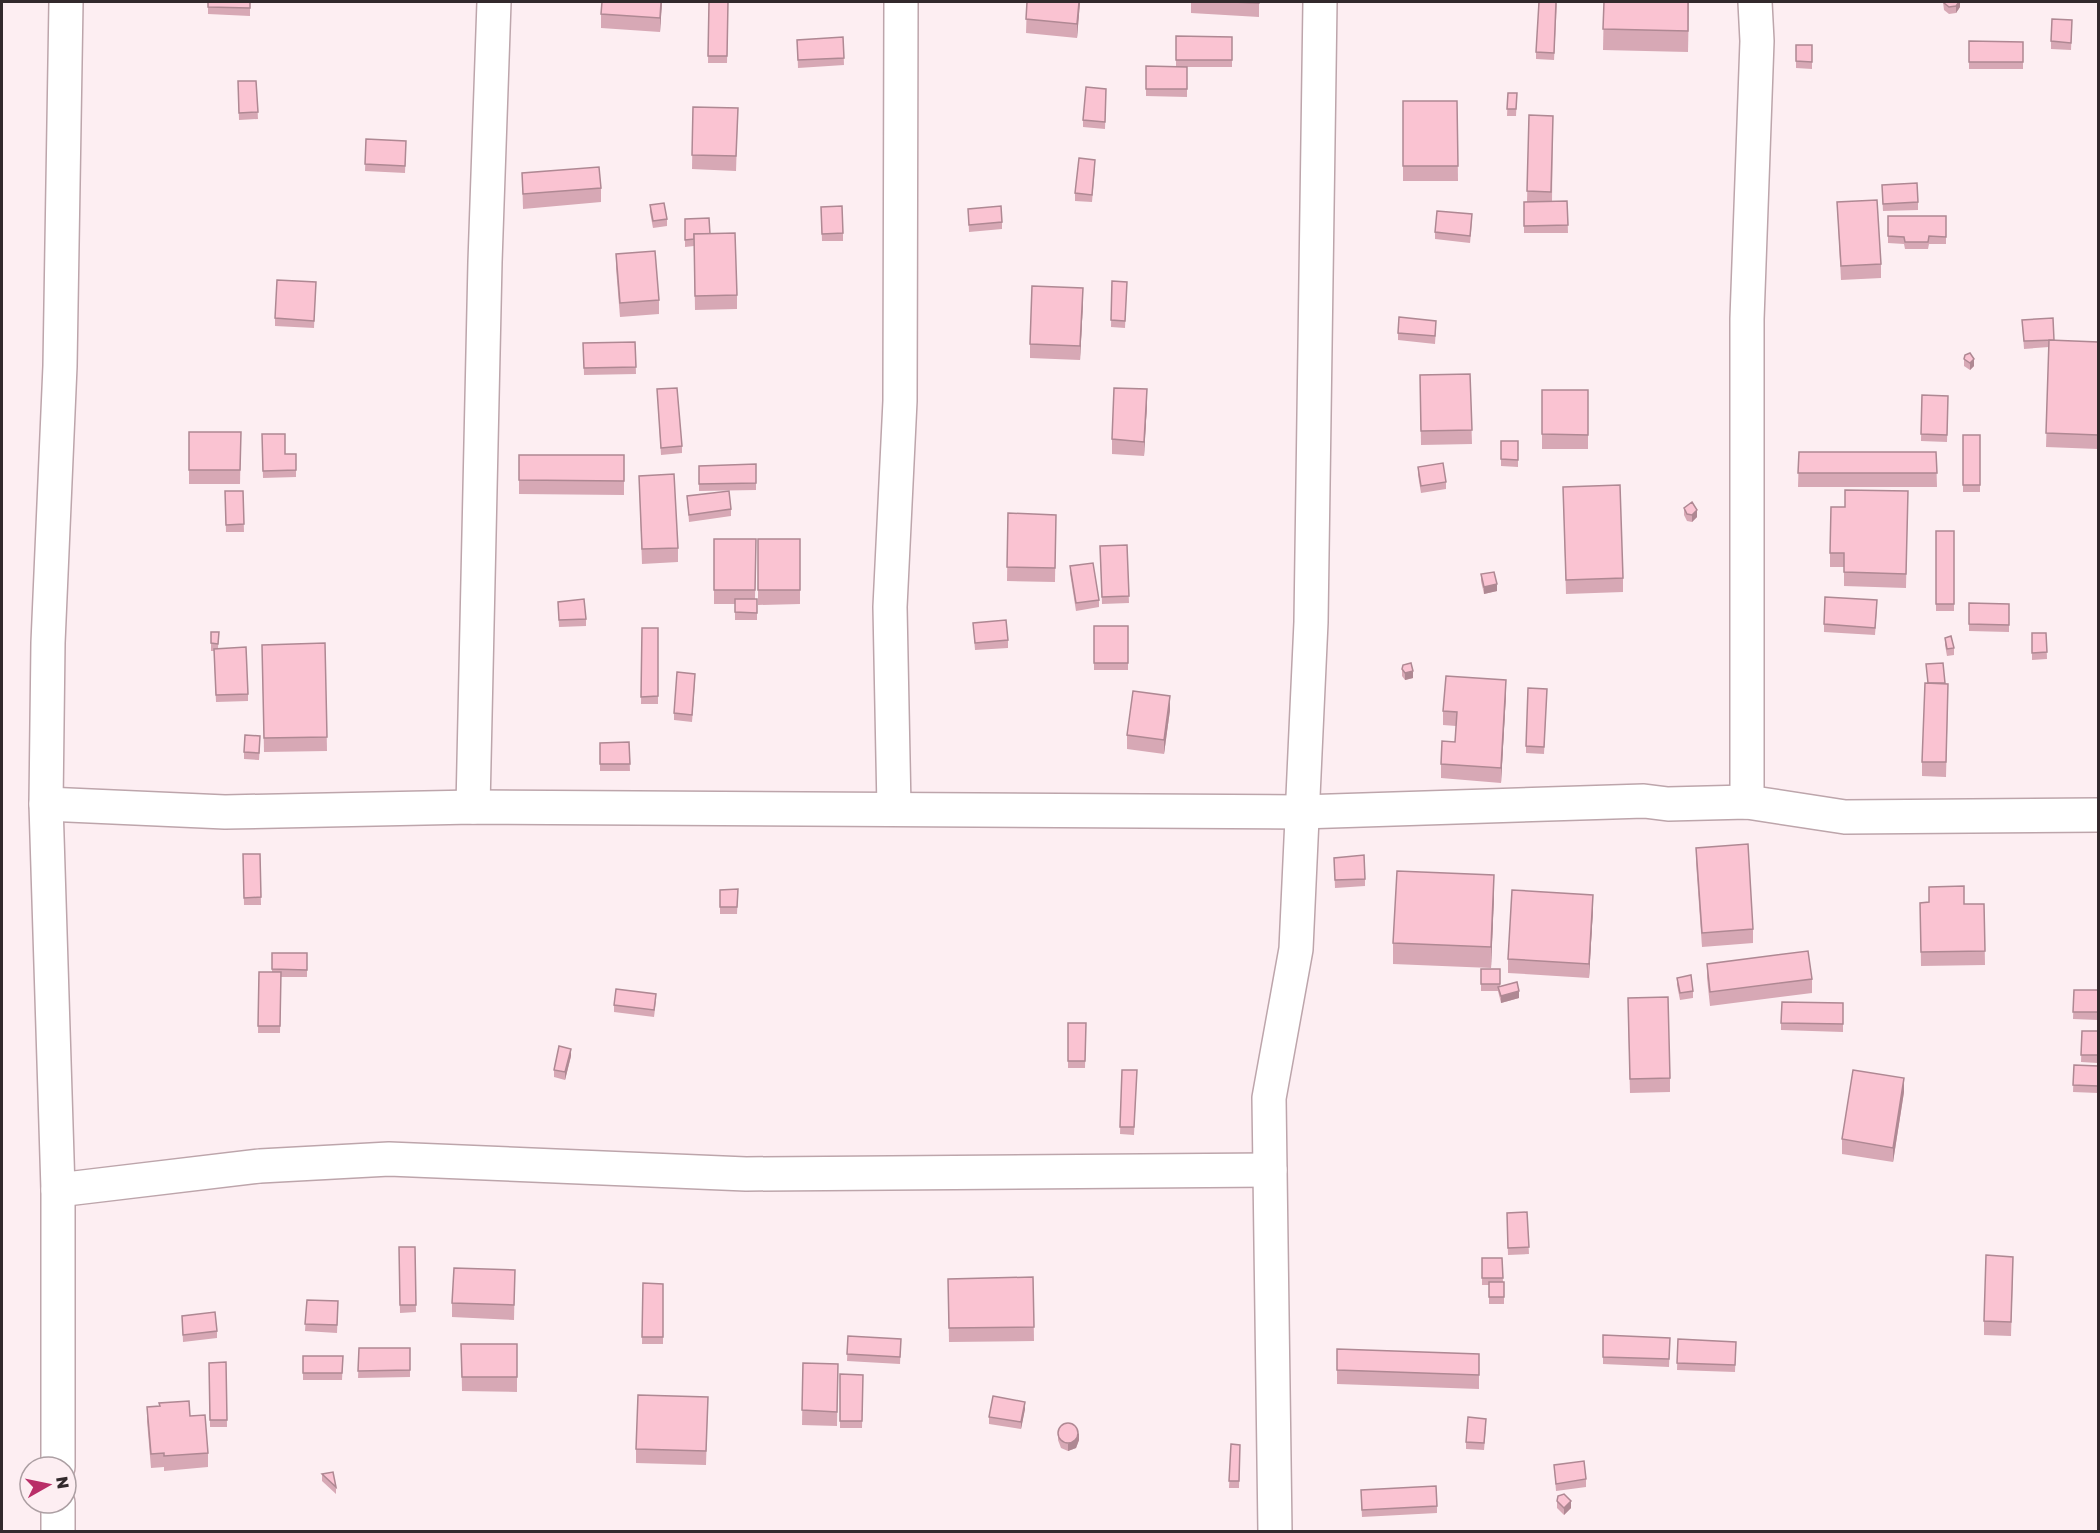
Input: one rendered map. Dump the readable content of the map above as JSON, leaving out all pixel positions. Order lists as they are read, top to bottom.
{
  "north": "right"
}
